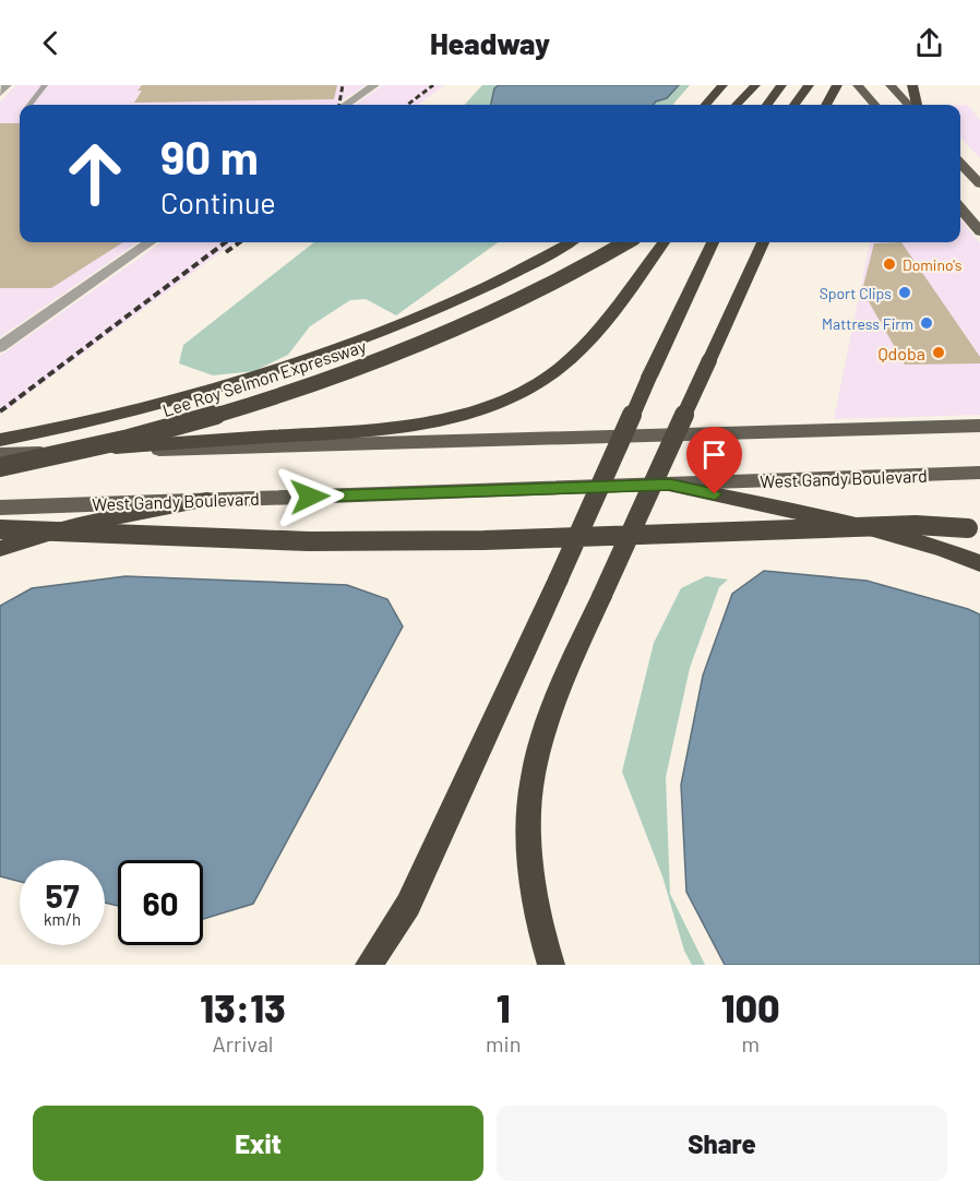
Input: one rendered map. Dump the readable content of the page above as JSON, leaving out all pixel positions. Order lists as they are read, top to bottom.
{
  "streets": {
    "highway": ["Lee Roy Selmon Expressway"],
    "main road": ["West Gandy Boulevard"]
  },
  "places": [
    "Domino's",
    "Sport Clips",
    "Mattress Firm",
    "Qdoba"
  ],
  "page": {
    "header": "Headway",
    "turn": ["90 m", "Continue"],
    "speed": "57 km/h",
    "limit": "60",
    "eta": [
      "13:13",
      "Arrival",
      "1",
      "min",
      "100",
      "m"
    ],
    "buttons": ["Exit", "Share"]
  }
}
